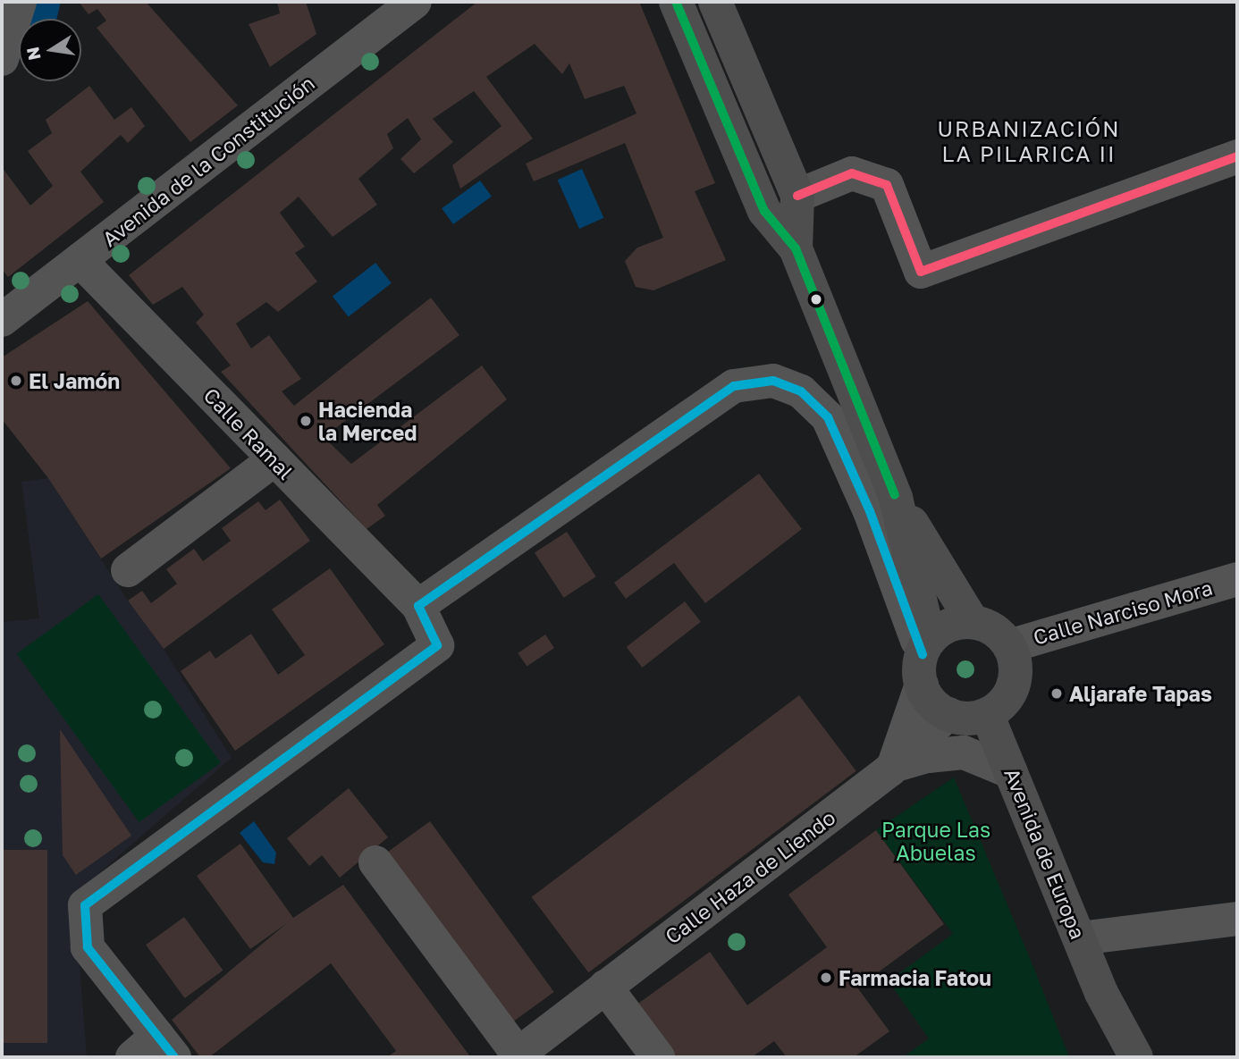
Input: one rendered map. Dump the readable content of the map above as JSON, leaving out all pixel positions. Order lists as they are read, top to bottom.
{
  "streets": {
    "main road": ["Avenida de Europa"],
    "street": [
      "Avenida de la Constitución",
      "Calle Ramal",
      "Calle Narciso Mora",
      "Calle Haza de Liendo"
    ]
  },
  "crossings": [
    ["Avenida de la Constitución", "Calle Ramal"],
    ["Calle Narciso Mora", "Avenida de Europa"],
    ["Calle Narciso Mora", "Calle Haza de Liendo"],
    ["Avenida de Europa", "Calle Haza de Liendo"]
  ],
  "districts": ["URBANIZACIÓN LA PILARICA II"],
  "parks": ["Parque Las Abuelas"],
  "places": [
    "El Jamón",
    "Hacienda la Merced",
    "Aljarafe Tapas",
    "Farmacia Fatou"
  ],
  "north": "left"
}
